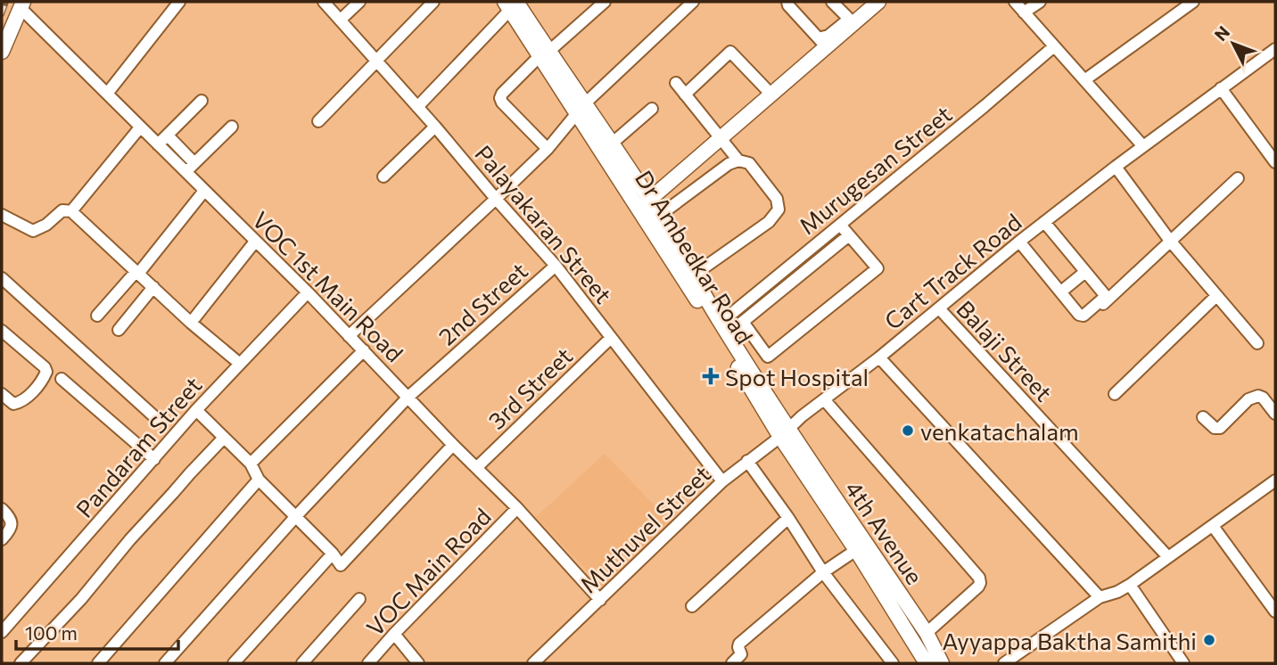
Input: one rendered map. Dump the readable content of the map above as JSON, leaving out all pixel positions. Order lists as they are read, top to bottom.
{
  "streets": {
    "main road": ["Dr Ambedkar Road", "4th Avenue"],
    "street": [
      "Murugesan Street",
      "Palayakaran Street",
      "Cart Track Road",
      "VOC 1st Main Road",
      "2nd Street",
      "Balaji Street",
      "3rd Street",
      "Pandaram Street",
      "Muthuvel Street",
      "VOC Main Road"
    ]
  },
  "crossings": [
    ["Murugesan Street", "Dr Ambedkar Road"],
    ["Palayakaran Street", "2nd Street"],
    ["Palayakaran Street", "3rd Street"],
    ["Palayakaran Street", "Muthuvel Street"],
    ["Dr Ambedkar Road", "Cart Track Road"],
    ["Dr Ambedkar Road", "Muthuvel Street"],
    ["Dr Ambedkar Road", "4th Avenue"],
    ["Cart Track Road", "Balaji Street"],
    ["Cart Track Road", "Muthuvel Street"],
    ["Cart Track Road", "4th Avenue"],
    ["VOC 1st Main Road", "2nd Street"],
    ["VOC 1st Main Road", "3rd Street"],
    ["VOC 1st Main Road", "Pandaram Street"],
    ["VOC 1st Main Road", "Muthuvel Street"],
    ["VOC 1st Main Road", "VOC Main Road"],
    ["Muthuvel Street", "4th Avenue"]
  ],
  "places": {
    "health": ["Spot Hospital"],
    "other": ["venkatachalam", "Ayyappa Baktha Samithi"]
  },
  "scale_bar": "100 m",
  "north": "top left"
}
